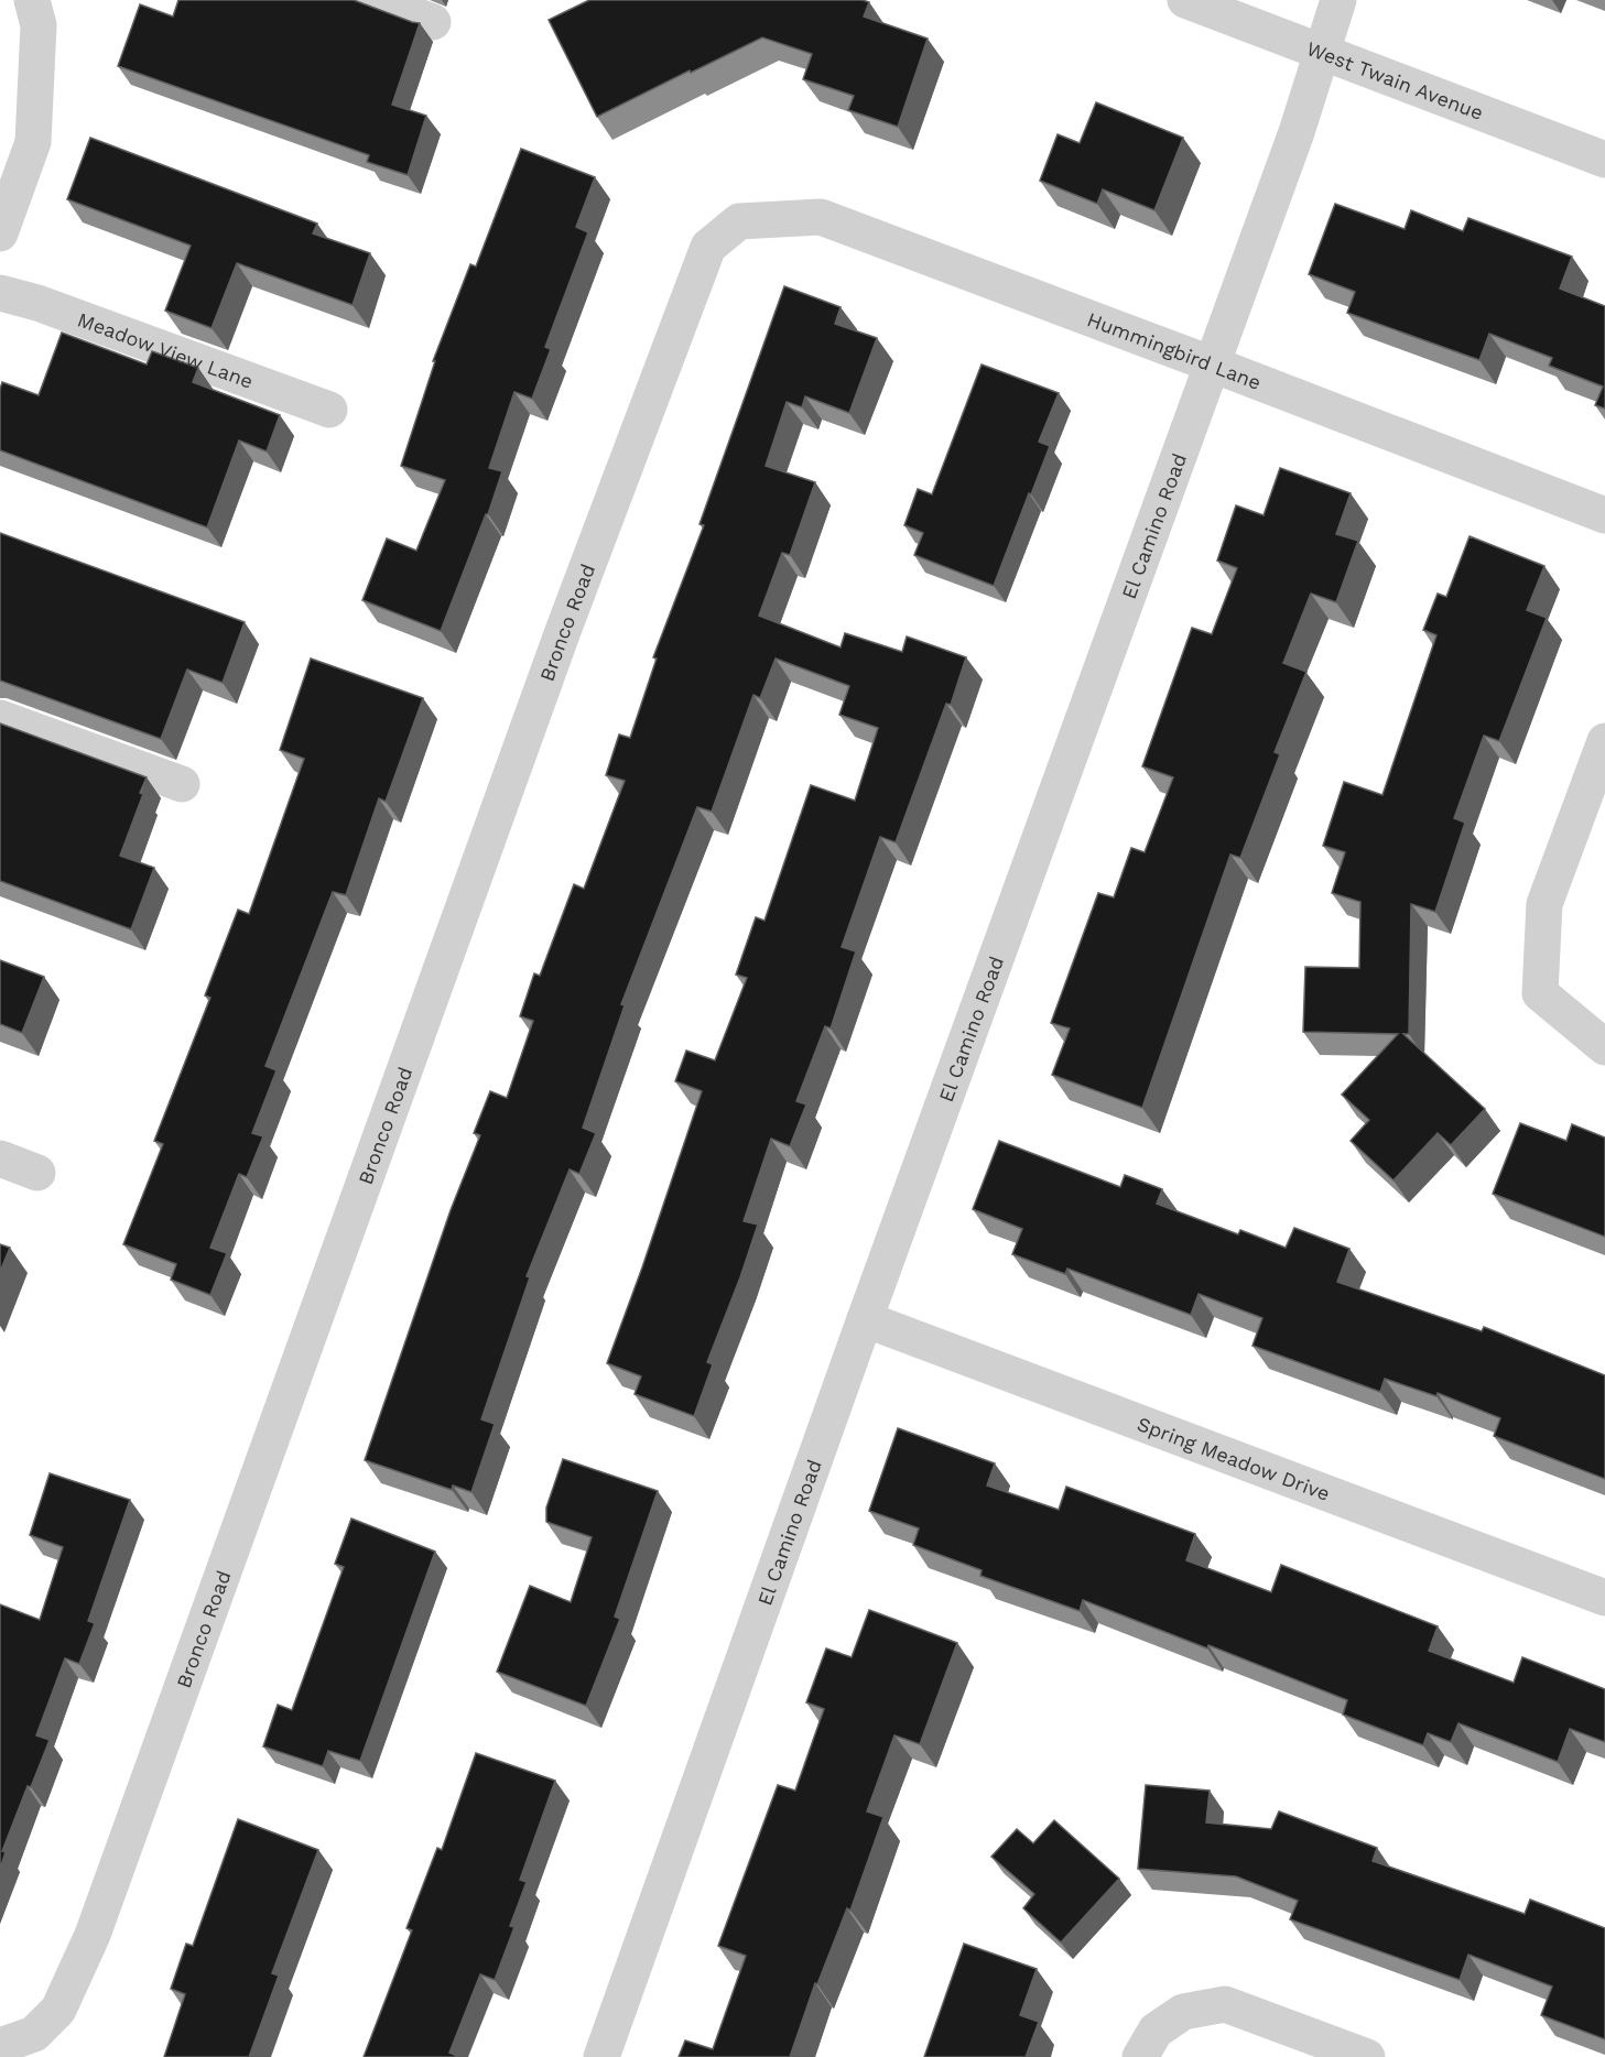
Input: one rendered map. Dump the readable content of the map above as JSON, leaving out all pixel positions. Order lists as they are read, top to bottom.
{
  "streets": {
    "street": [
      "West Twain Avenue",
      "Meadow View Lane",
      "Hummingbird Lane",
      "El Camino Road",
      "Bronco Road",
      "Spring Meadow Drive"
    ]
  },
  "crossings": [
    ["West Twain Avenue", "El Camino Road"],
    ["Hummingbird Lane", "El Camino Road"],
    ["Hummingbird Lane", "Bronco Road"],
    ["El Camino Road", "Spring Meadow Drive"]
  ]
}
